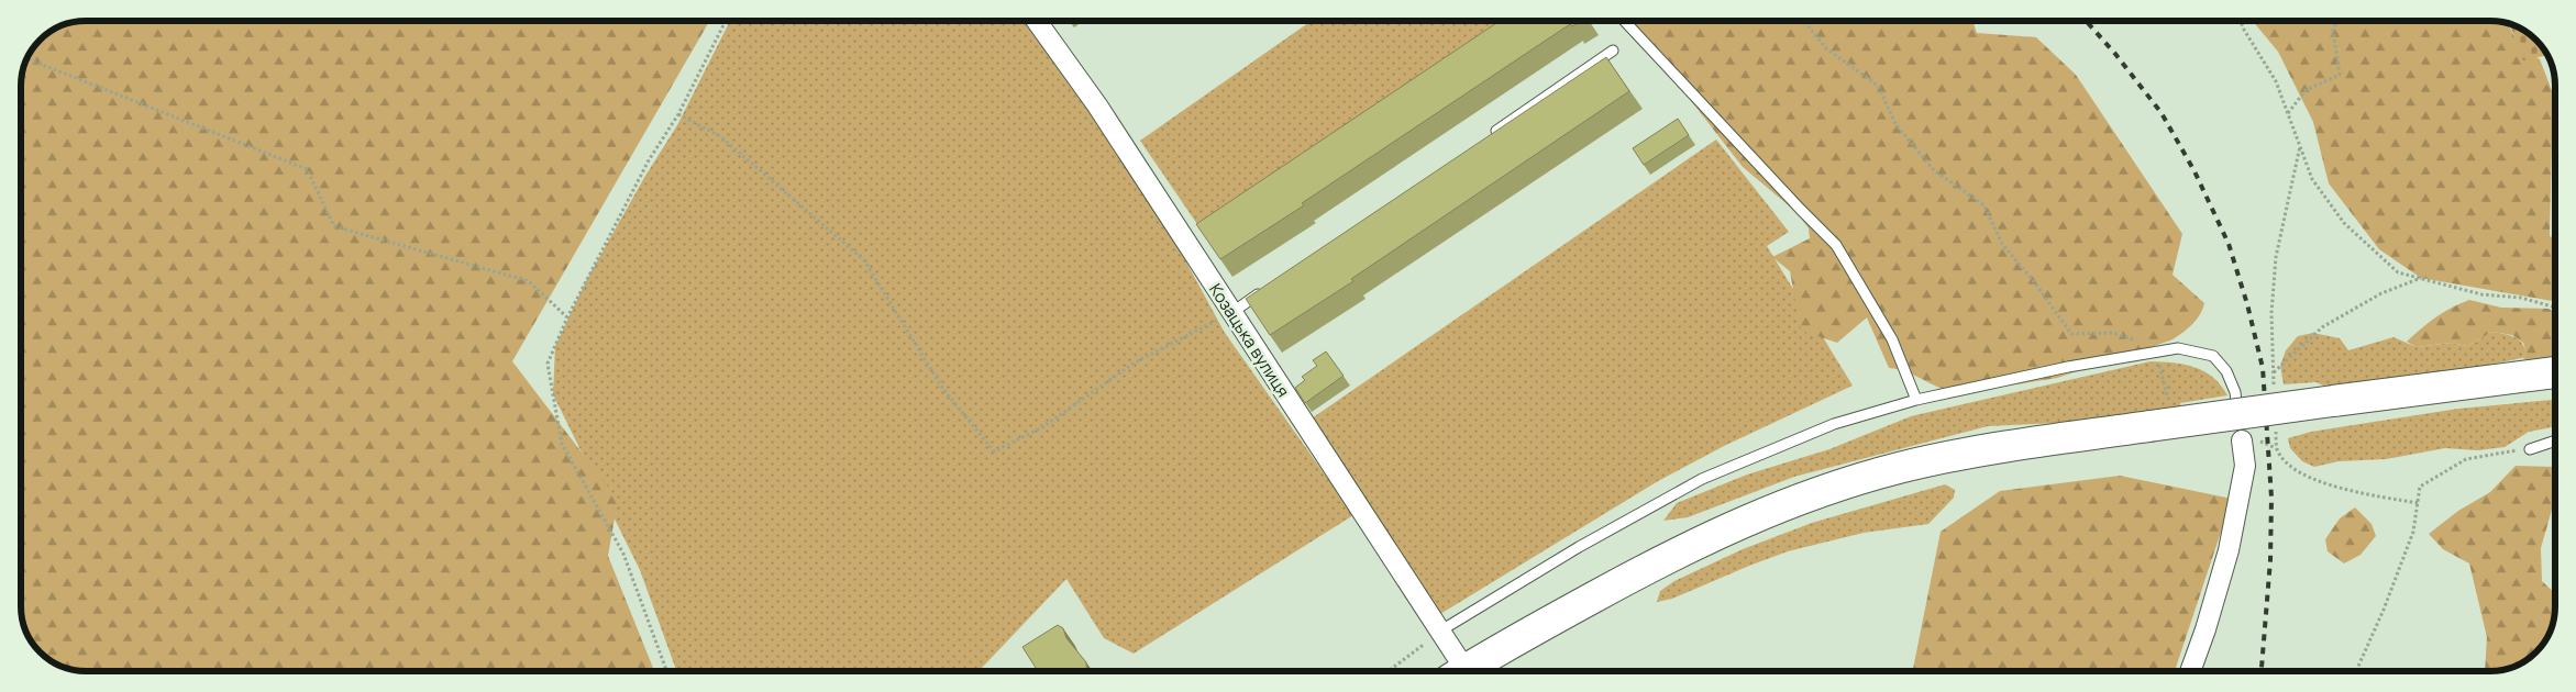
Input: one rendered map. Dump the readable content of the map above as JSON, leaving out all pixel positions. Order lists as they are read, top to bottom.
{
  "streets": {
    "street": ["Козацька вулиця"]
  }
}
